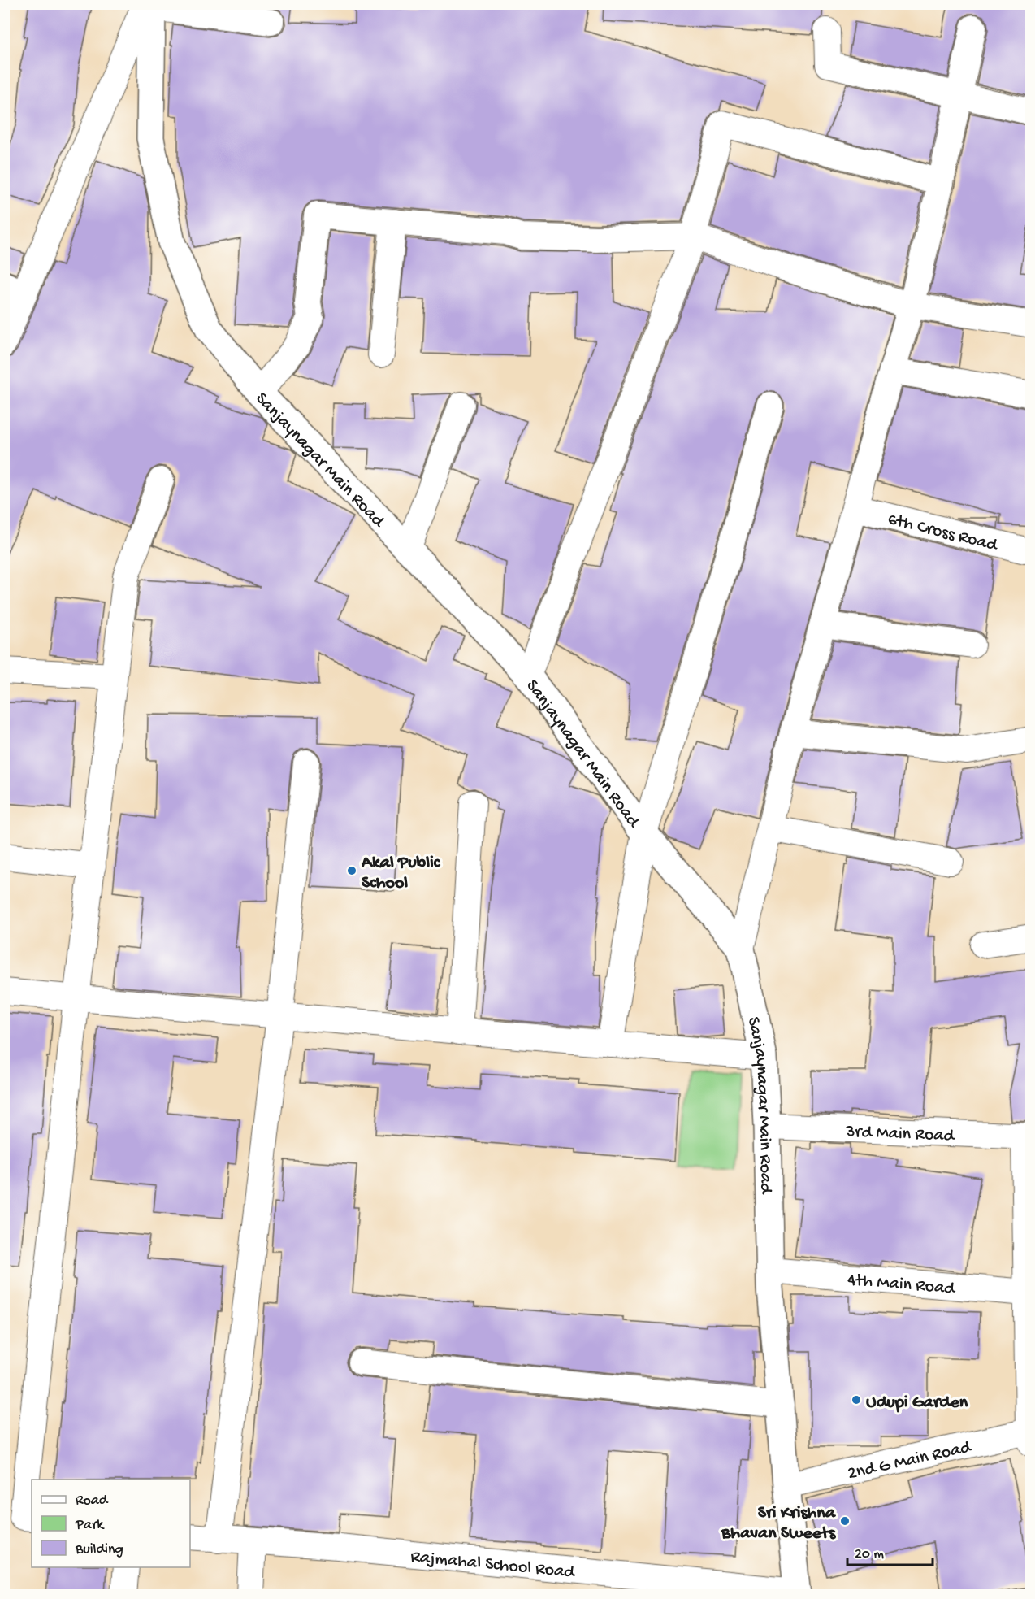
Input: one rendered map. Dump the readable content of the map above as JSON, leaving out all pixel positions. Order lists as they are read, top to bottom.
{
  "streets": {
    "street": [
      "Sanjaynagar Main Road",
      "6th Cross Road",
      "3rd Main Road",
      "4th Main Road",
      "2nd G Main Road",
      "Rajmahal School Road"
    ]
  },
  "crossings": [
    ["Sanjaynagar Main Road", "3rd Main Road"],
    ["Sanjaynagar Main Road", "4th Main Road"],
    ["Sanjaynagar Main Road", "2nd G Main Road"],
    ["Sanjaynagar Main Road", "Rajmahal School Road"]
  ],
  "places": ["Akal Public School", "Udupi Garden", "Sri Krishna Bhavan Sweets"],
  "legend": ["Road", "Park", "Building"],
  "scale_bar": "20 m"
}
